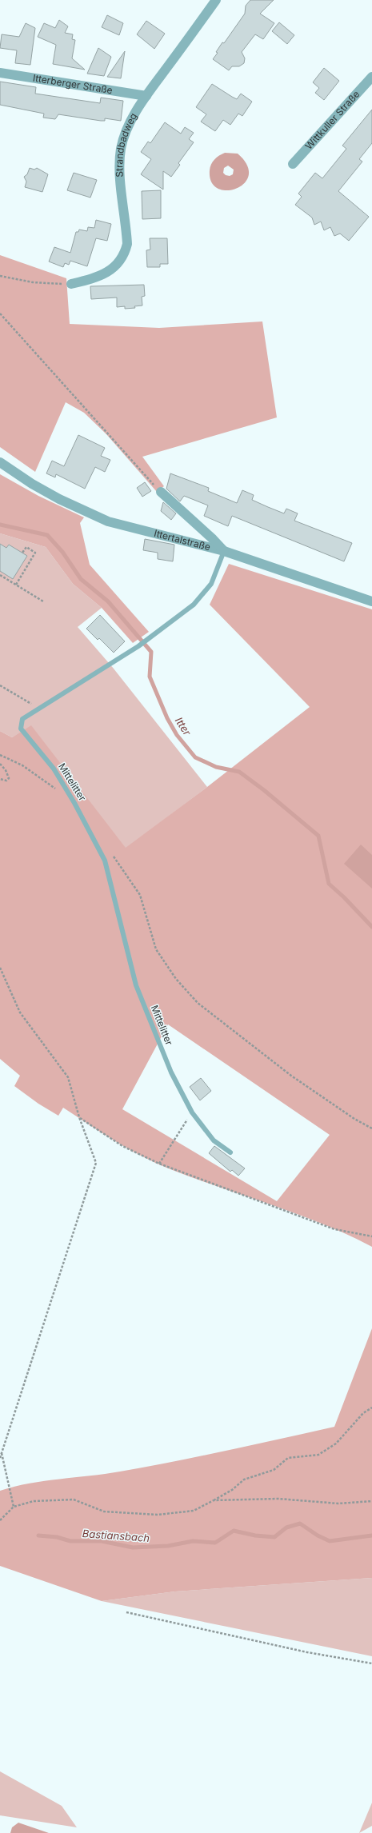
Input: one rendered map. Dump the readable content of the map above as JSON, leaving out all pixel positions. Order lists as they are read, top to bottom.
{
  "streets": {
    "street": [
      "Itterberger Straße",
      "Wittkuller Straße",
      "Strandbadweg",
      "Ittertalstraße"
    ],
    "lane": ["Mittelitter"]
  },
  "crossings": [
    ["Itterberger Straße", "Strandbadweg"],
    ["Ittertalstraße", "Mittelitter"]
  ],
  "water": ["Itter", "Bastiansbach"]
}
